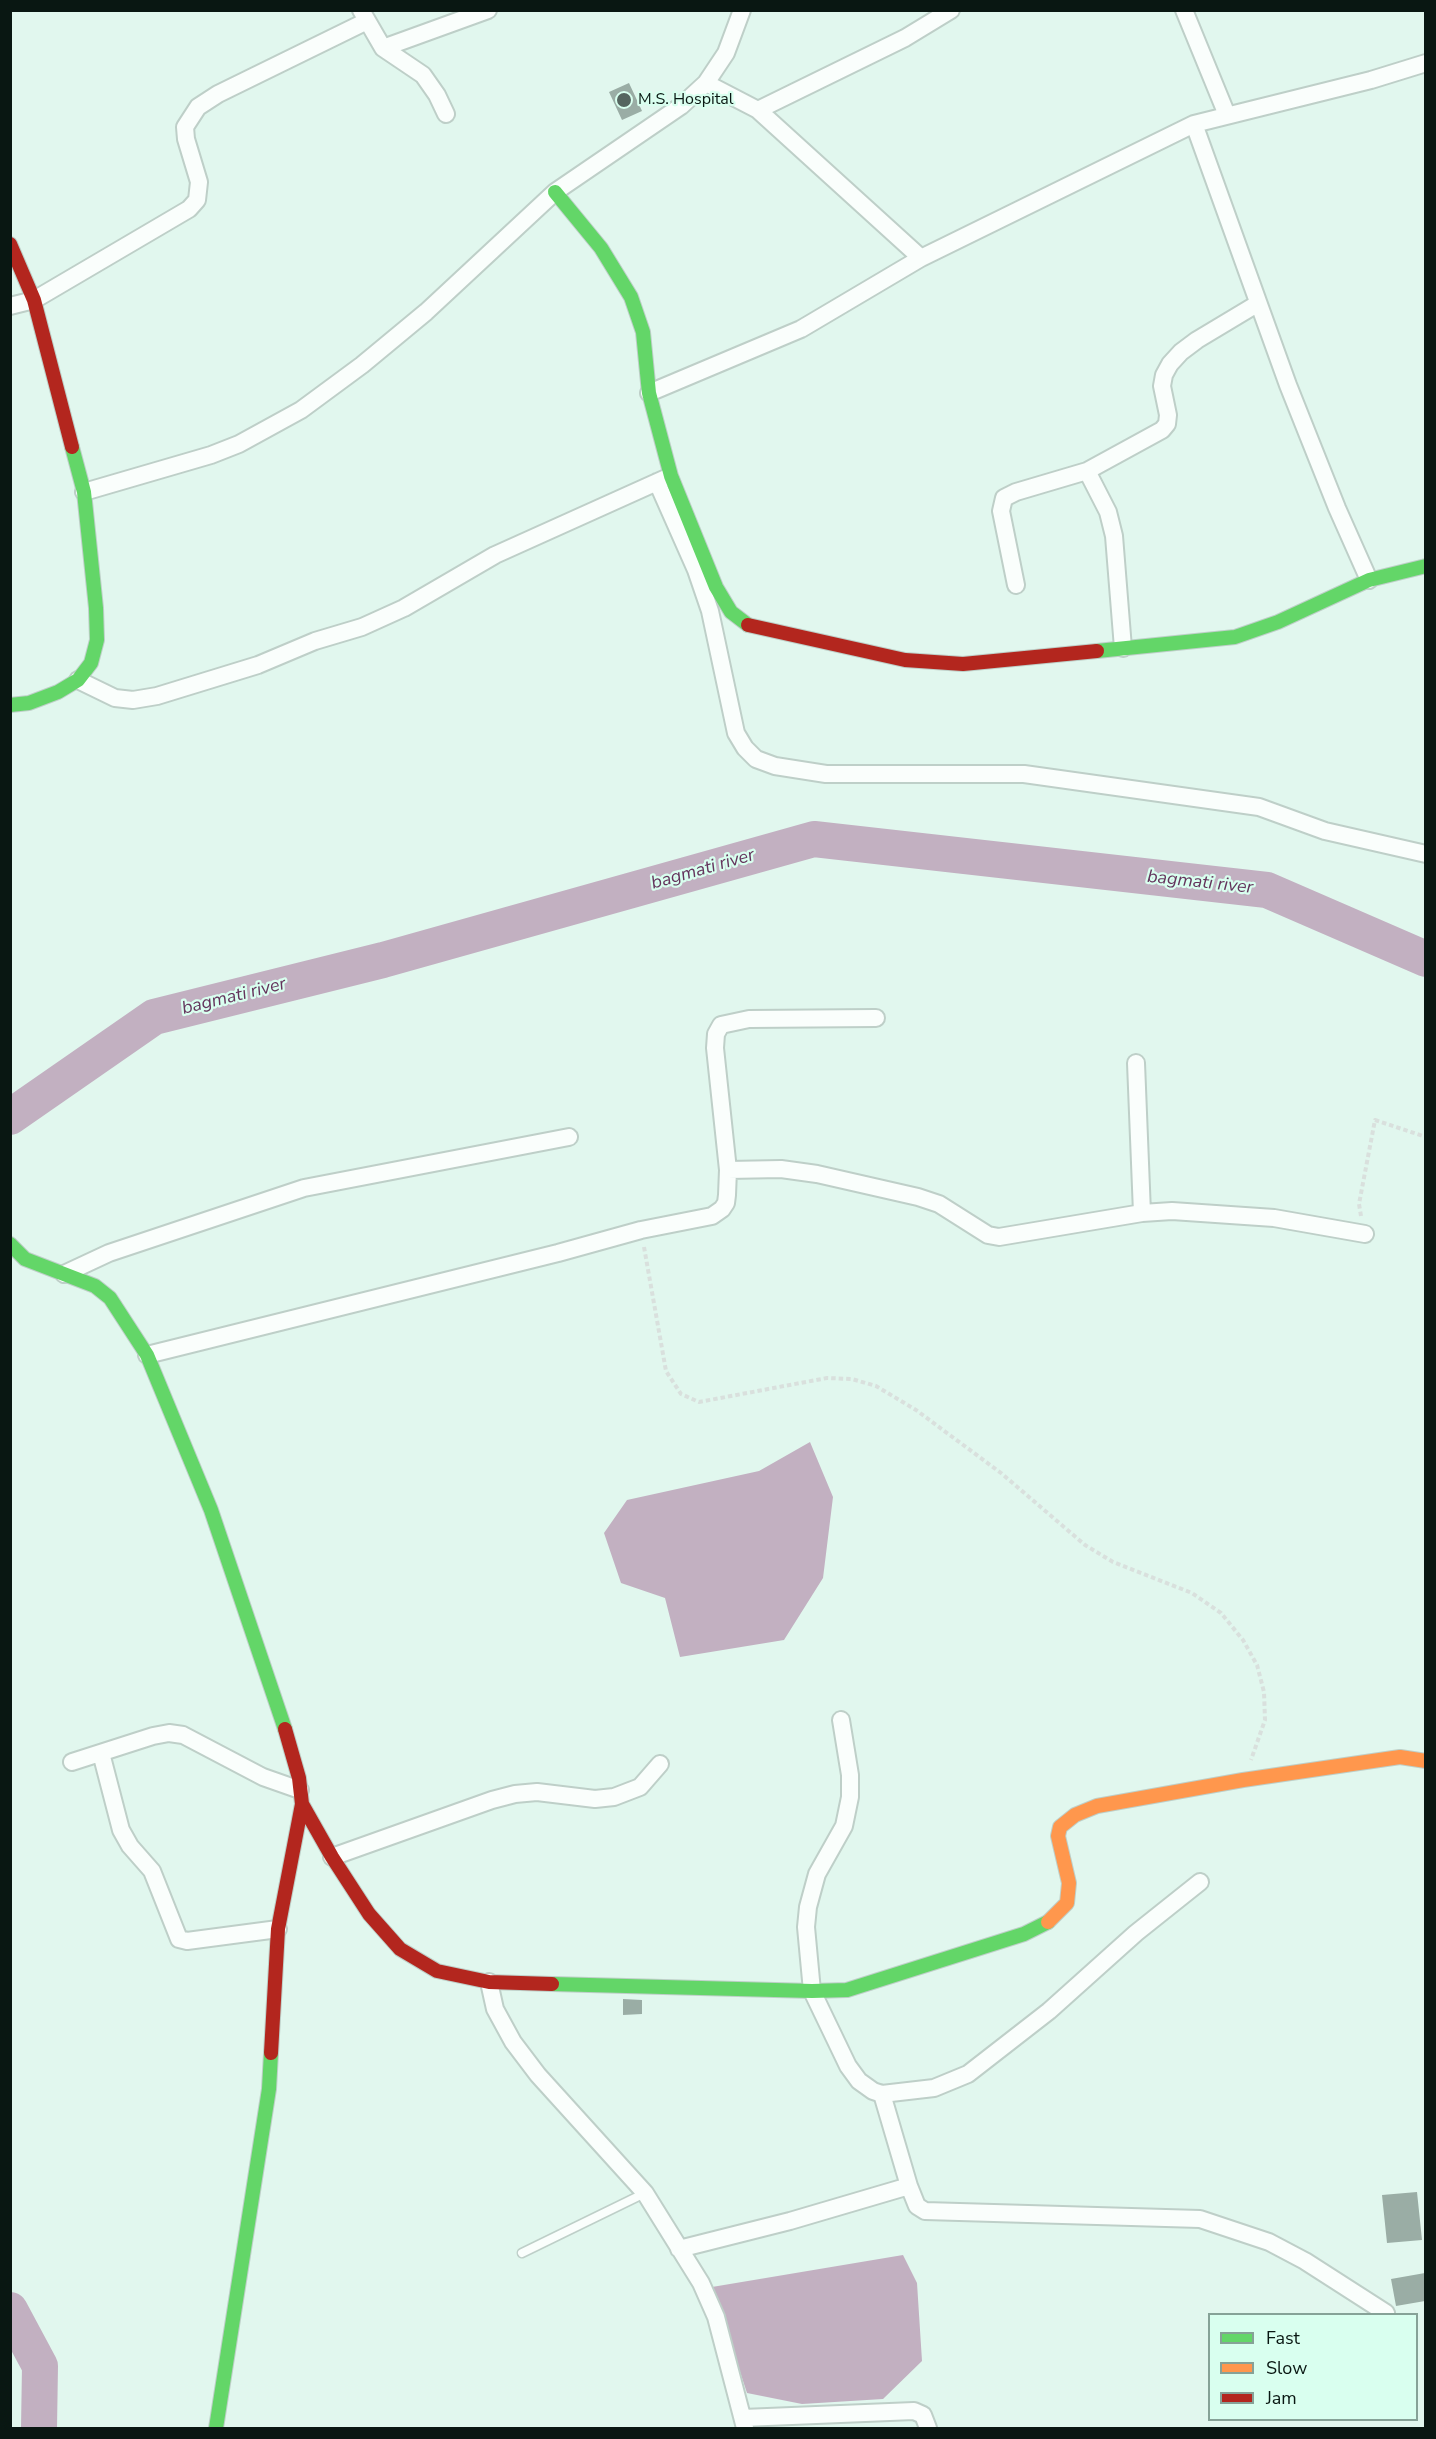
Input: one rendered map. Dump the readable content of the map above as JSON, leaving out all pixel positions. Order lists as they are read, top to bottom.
{
  "water": ["bagmati river"],
  "places": ["M.S. Hospital"],
  "legend": ["Fast", "Slow", "Jam"]
}
